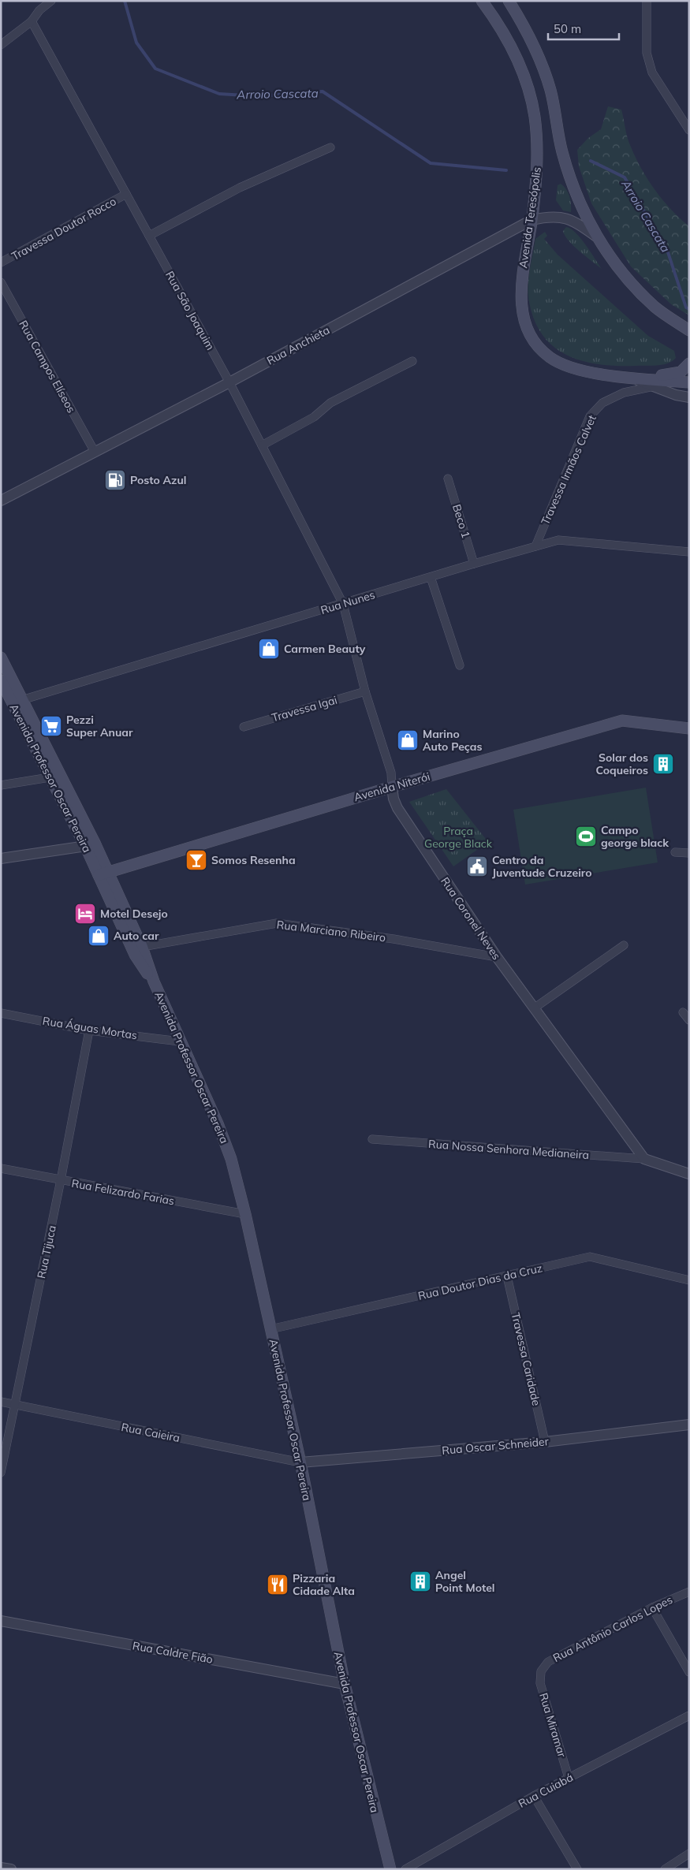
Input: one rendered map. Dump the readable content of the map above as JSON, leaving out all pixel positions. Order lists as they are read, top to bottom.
{
  "streets": {
    "main road": ["Avenida Teresópolis", "Avenida Professor Oscar Pereira", "Avenida Niterói"],
    "street": [
      "Travessa Doutor Rocco",
      "Rua São Joaquim",
      "Rua Anchieta",
      "Rua Campos Elíseos",
      "Travessa Irmãos Calvet",
      "Beco 1",
      "Rua Nunes",
      "Travessa Igai",
      "Rua Coronel Neves",
      "Rua Marciano Ribeiro",
      "Rua Águas Mortas",
      "Rua Nossa Senhora Medianeira",
      "Rua Felizardo Farias",
      "Rua Tijuca",
      "Rua Doutor Dias da Cruz",
      "Travessa Caridade",
      "Rua Caieira",
      "Rua Oscar Schneider",
      "Rua Antônio Carlos Lopes",
      "Rua Caldre Fião",
      "Rua Miramar",
      "Rua Cuiabá"
    ]
  },
  "crossings": [
    ["Avenida Teresópolis", "Rua Anchieta"],
    ["Travessa Doutor Rocco", "Rua São Joaquim"],
    ["Rua São Joaquim", "Rua Anchieta"],
    ["Rua São Joaquim", "Rua Nunes"],
    ["Rua São Joaquim", "Rua Coronel Neves"],
    ["Rua Anchieta", "Rua Campos Elíseos"],
    ["Travessa Irmãos Calvet", "Rua Nunes"],
    ["Beco 1", "Rua Nunes"],
    ["Rua Nunes", "Avenida Professor Oscar Pereira"],
    ["Rua Nunes", "Rua Coronel Neves"],
    ["Travessa Igai", "Rua Coronel Neves"],
    ["Avenida Professor Oscar Pereira", "Avenida Niterói"],
    ["Avenida Professor Oscar Pereira", "Rua Marciano Ribeiro"],
    ["Avenida Professor Oscar Pereira", "Rua Águas Mortas"],
    ["Avenida Professor Oscar Pereira", "Rua Felizardo Farias"],
    ["Avenida Professor Oscar Pereira", "Rua Doutor Dias da Cruz"],
    ["Avenida Professor Oscar Pereira", "Rua Caieira"],
    ["Avenida Professor Oscar Pereira", "Rua Oscar Schneider"],
    ["Avenida Professor Oscar Pereira", "Rua Caldre Fião"],
    ["Avenida Niterói", "Rua Coronel Neves"],
    ["Rua Coronel Neves", "Rua Marciano Ribeiro"],
    ["Rua Coronel Neves", "Rua Nossa Senhora Medianeira"],
    ["Rua Águas Mortas", "Rua Tijuca"],
    ["Rua Felizardo Farias", "Rua Tijuca"],
    ["Rua Tijuca", "Rua Caieira"],
    ["Rua Doutor Dias da Cruz", "Travessa Caridade"],
    ["Travessa Caridade", "Rua Oscar Schneider"],
    ["Rua Caieira", "Rua Oscar Schneider"],
    ["Rua Antônio Carlos Lopes", "Rua Miramar"],
    ["Rua Miramar", "Rua Cuiabá"]
  ],
  "water": ["Arroio Cascata"],
  "parks": ["Praça George Black"],
  "places": {
    "fuel station": ["Posto Azul"],
    "shop": ["Carmen Beauty", "Marino Auto Peças", "Auto car"],
    "supermarket": ["Pezzi Super Anuar"],
    "building": ["Solar dos Coqueiros", "Angel Point Motel"],
    "sports": ["Campo george black"],
    "bar": ["Somos Resenha"],
    "public building": ["Centro da Juventude Cruzeiro"],
    "hotel": ["Motel Desejo"],
    "restaurant": ["Pizzaria Cidade Alta"]
  },
  "scale_bar": "50 m"
}
